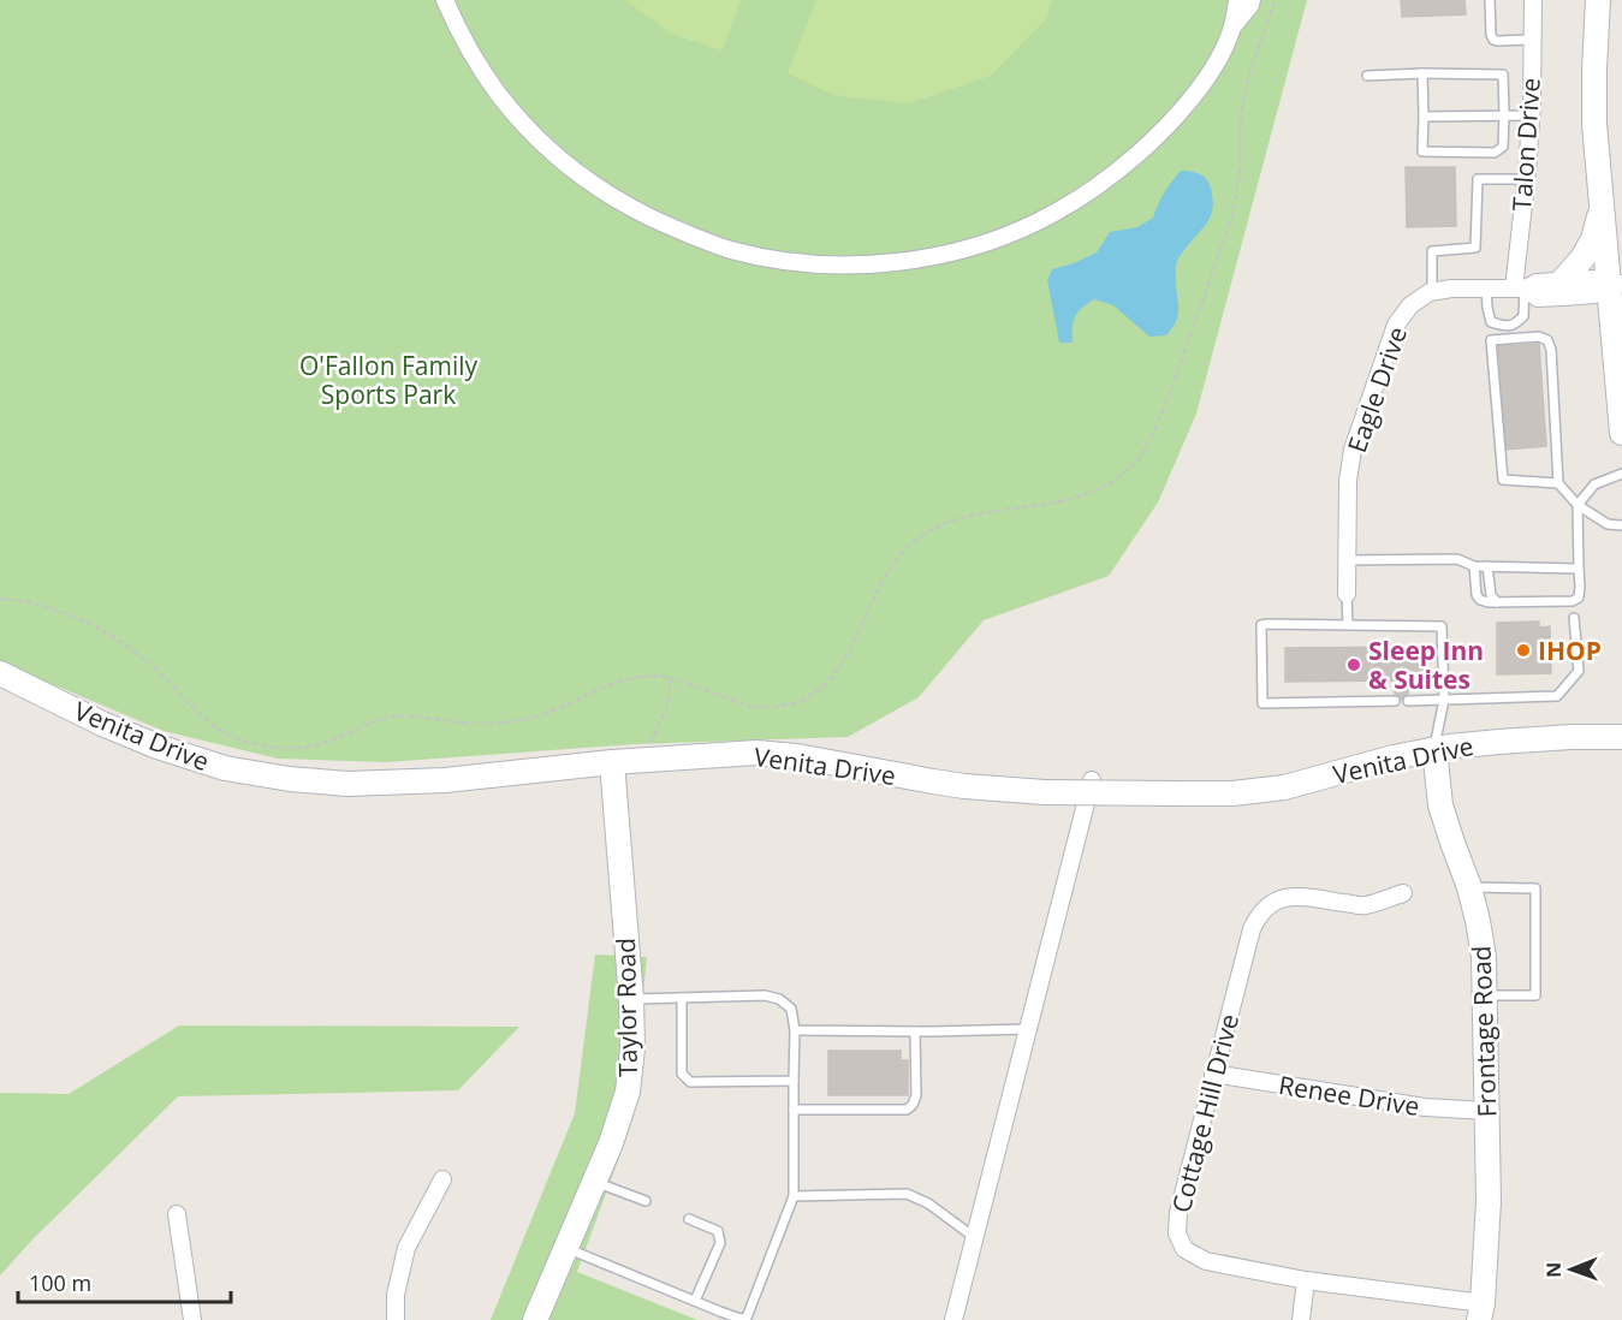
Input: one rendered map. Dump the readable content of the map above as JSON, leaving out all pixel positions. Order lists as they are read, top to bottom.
{
  "streets": {
    "street": [
      "Talon Drive",
      "Eagle Drive",
      "Venita Drive",
      "Taylor Road",
      "Frontage Road",
      "Renee Drive",
      "Cottage Hill Drive"
    ]
  },
  "crossings": [
    ["Venita Drive", "Taylor Road"],
    ["Venita Drive", "Frontage Road"],
    ["Frontage Road", "Renee Drive"],
    ["Frontage Road", "Cottage Hill Drive"],
    ["Renee Drive", "Cottage Hill Drive"]
  ],
  "parks": ["O'Fallon Family Sports Park"],
  "places": ["IHOP", "Sleep Inn & Suites"],
  "scale_bar": "100 m",
  "north": "left"
}
